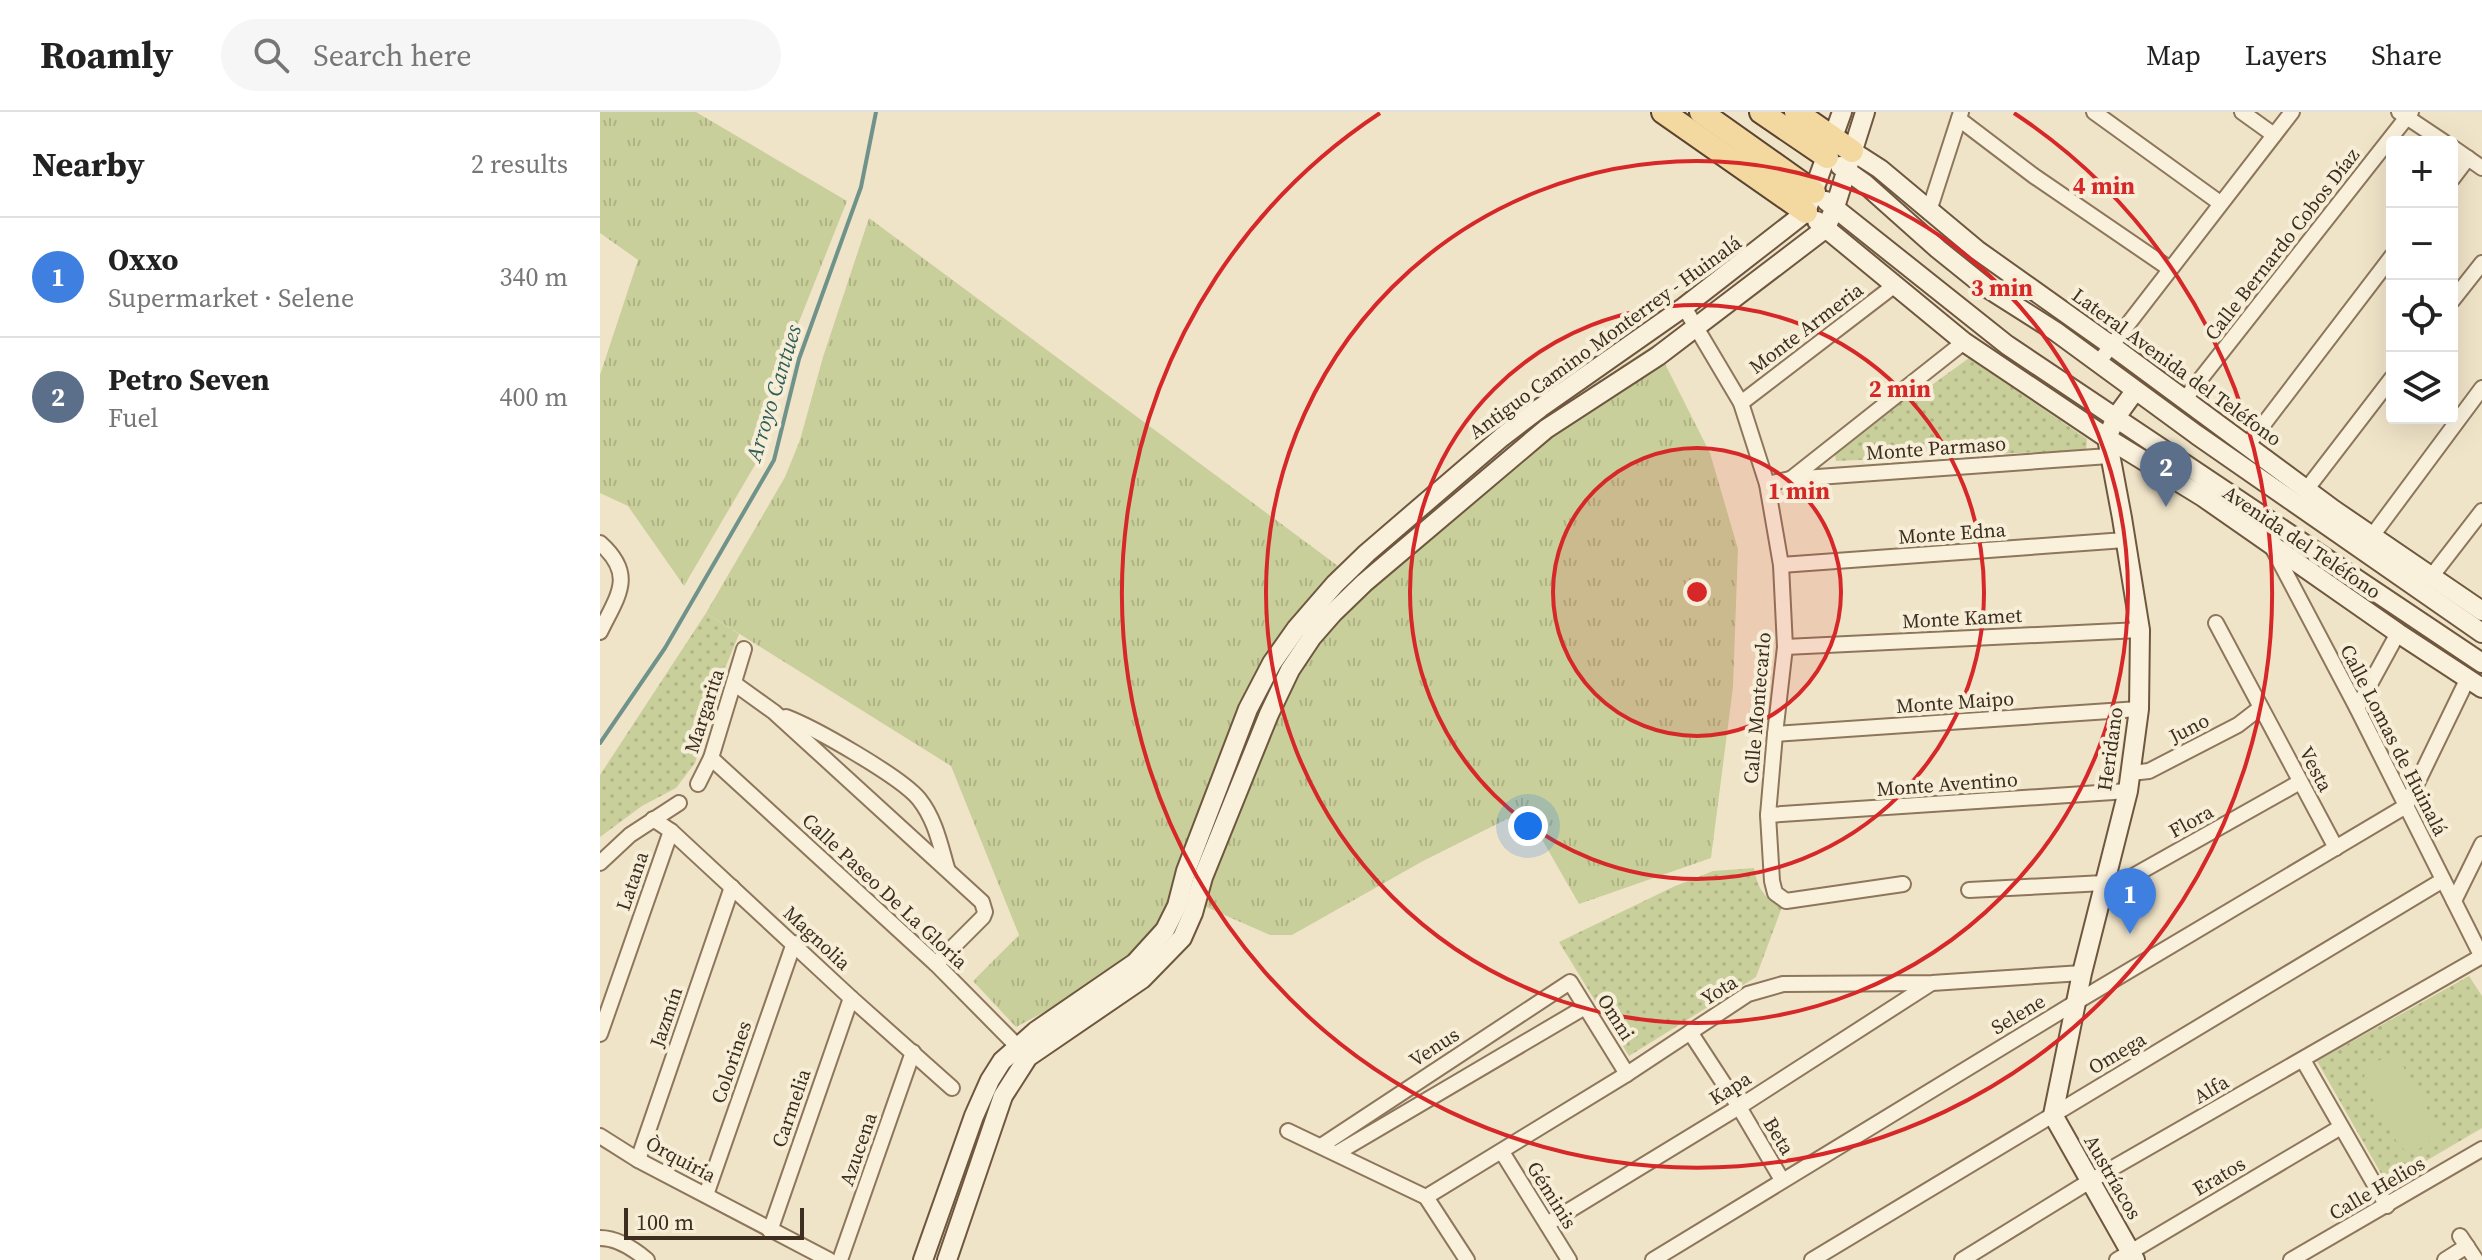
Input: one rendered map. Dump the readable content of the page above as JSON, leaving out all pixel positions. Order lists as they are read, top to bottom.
{
  "streets": {
    "street": [
      "Calle Bernardo Cobos Díaz",
      "Monte Armeria",
      "Antiguo Camino Monterrey - Huinalá",
      "Lateral Avenida del Teléfono",
      "Monte Parmaso",
      "Monte Edna",
      "Avenida del Teléfono",
      "Monte Kamet",
      "Monte Maipo",
      "Calle Montecarlo",
      "Margarita",
      "Juno",
      "Calle Lomas de Huinalá",
      "Heridano",
      "Vesta",
      "Monte Aventino",
      "Flora",
      "Latana",
      "Calle Paseo De La Gloria",
      "Magnolia",
      "Yota",
      "Selene",
      "Jazmín",
      "Omni",
      "Venus",
      "Omega",
      "Colorines",
      "Kapa",
      "Alfa",
      "Carmelia",
      "Beta",
      "Azucena",
      "Òrquiria",
      "Eratos",
      "Austríacos",
      "Calle Helios",
      "Géminis"
    ]
  },
  "crossings": [
    ["Calle Bernardo Cobos Díaz", "Lateral Avenida del Teléfono"],
    ["Monte Armeria", "Calle Montecarlo"],
    ["Antiguo Camino Monterrey - Huinalá", "Avenida del Teléfono"],
    ["Antiguo Camino Monterrey - Huinalá", "Calle Montecarlo"],
    ["Antiguo Camino Monterrey - Huinalá", "Calle Paseo De La Gloria"],
    ["Lateral Avenida del Teléfono", "Avenida del Teléfono"],
    ["Monte Parmaso", "Calle Montecarlo"],
    ["Monte Parmaso", "Heridano"],
    ["Monte Edna", "Calle Montecarlo"],
    ["Monte Edna", "Heridano"],
    ["Monte Kamet", "Calle Montecarlo"],
    ["Monte Kamet", "Heridano"],
    ["Monte Maipo", "Calle Montecarlo"],
    ["Monte Maipo", "Heridano"],
    ["Calle Montecarlo", "Monte Aventino"],
    ["Margarita", "Calle Paseo De La Gloria"],
    ["Juno", "Heridano"],
    ["Juno", "Vesta"],
    ["Juno", "Monte Aventino"],
    ["Calle Lomas de Huinalá", "Selene"],
    ["Calle Lomas de Huinalá", "Omega"],
    ["Calle Lomas de Huinalá", "Alfa"],
    ["Heridano", "Monte Aventino"],
    ["Heridano", "Flora"],
    ["Heridano", "Yota"],
    ["Heridano", "Selene"],
    ["Heridano", "Omega"],
    ["Heridano", "Austríacos"],
    ["Vesta", "Flora"],
    ["Vesta", "Selene"],
    ["Latana", "Magnolia"],
    ["Magnolia", "Jazmín"],
    ["Magnolia", "Colorines"],
    ["Magnolia", "Carmelia"],
    ["Magnolia", "Azucena"],
    ["Yota", "Omni"],
    ["Yota", "Kapa"],
    ["Yota", "Beta"],
    ["Yota", "Géminis"],
    ["Selene", "Beta"],
    ["Jazmín", "Òrquiria"],
    ["Omni", "Venus"],
    ["Omega", "Austríacos"],
    ["Colorines", "Òrquiria"],
    ["Kapa", "Beta"],
    ["Kapa", "Géminis"],
    ["Alfa", "Austríacos"],
    ["Carmelia", "Òrquiria"],
    ["Eratos", "Austríacos"]
  ],
  "water": ["Arroyo Cantues"],
  "scale_bar": "100 m",
  "page": {
    "header": "Roamly",
    "search": "Search here",
    "nav": ["Map", "Layers", "Share"],
    "heading": ["Nearby", "2 results"],
    "map_buttons": ["+", "−"],
    "list": [
      {
        "mark": "1",
        "name": "Oxxo",
        "note": "Supermarket · Selene",
        "value": "340 m"
      },
      {
        "mark": "2",
        "name": "Petro Seven",
        "note": "Fuel",
        "value": "400 m"
      }
    ],
    "pins": ["2", "1"],
    "scale": "100 m"
  },
  "rings": [
    "4 min",
    "3 min",
    "2 min",
    "1 min"
  ]
}
